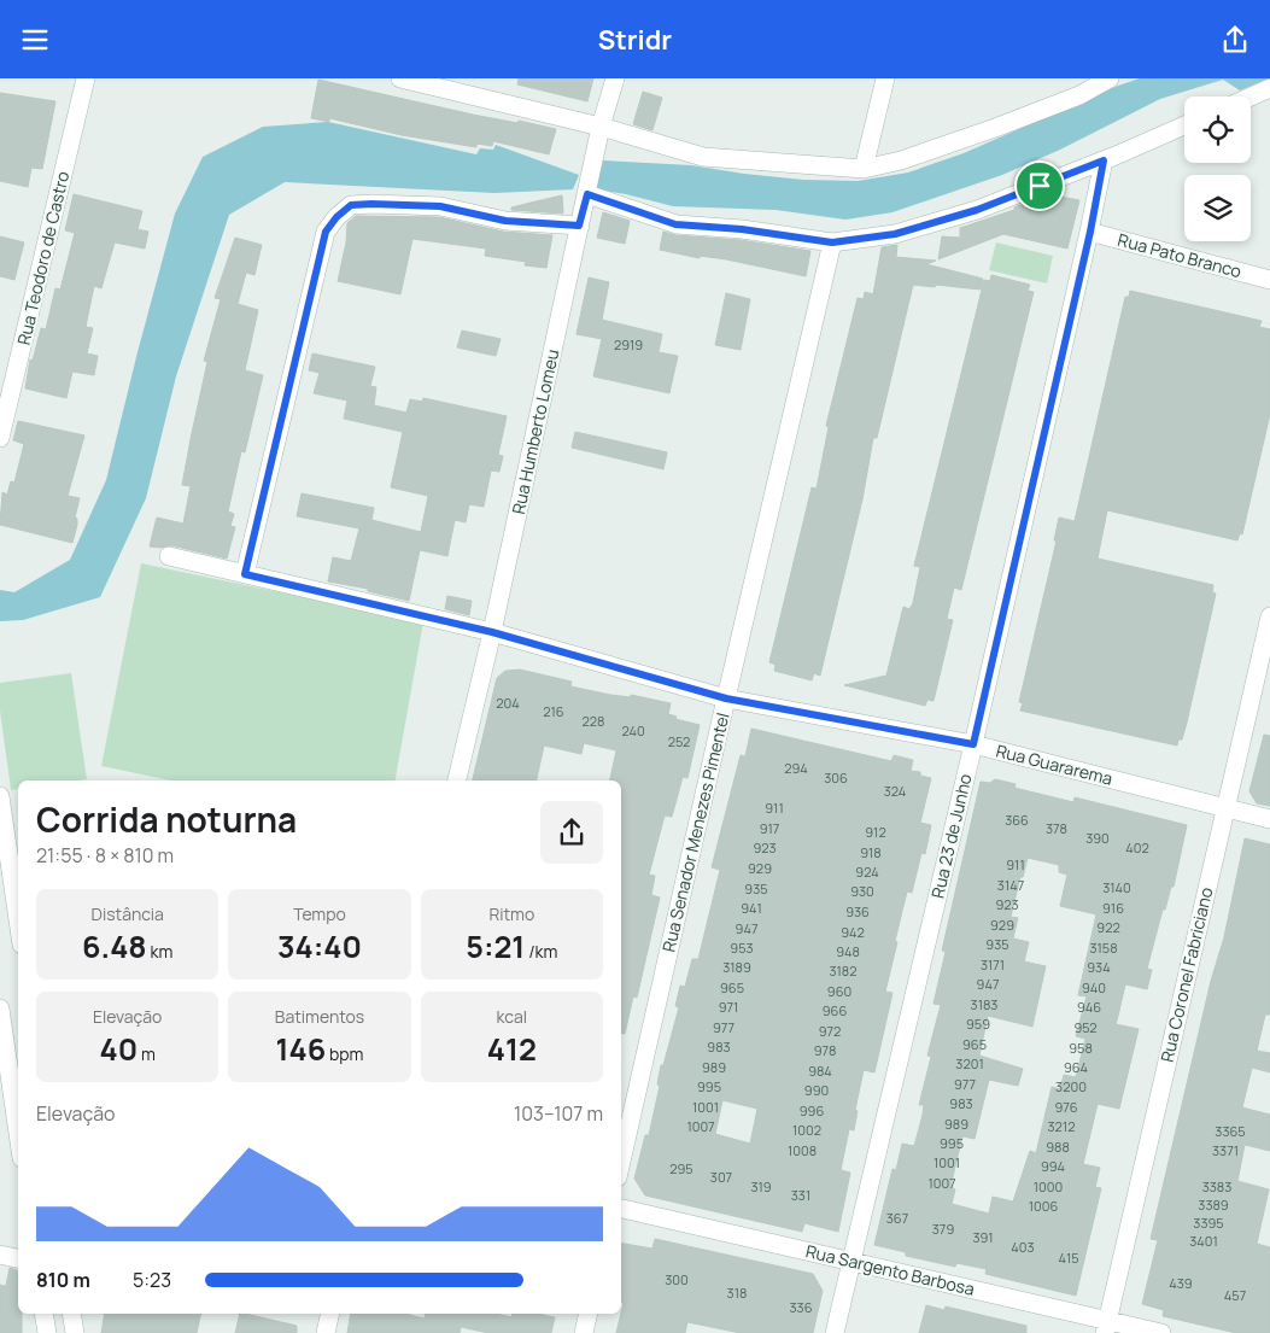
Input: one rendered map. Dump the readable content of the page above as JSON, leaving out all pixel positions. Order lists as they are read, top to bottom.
{
  "streets": {
    "street": [
      "Rua Pato Branco",
      "Rua Teodoro de Castro",
      "Rua Humberto Lomeu",
      "Rua Guararema",
      "Rua Senador Menezes Pimentel",
      "Rua 23 de Junho",
      "Rua Coronel Fabriciano",
      "Rua Sargento Barbosa"
    ]
  },
  "crossings": [
    ["Rua Pato Branco", "Rua 23 de Junho"],
    ["Rua Humberto Lomeu", "Rua Guararema"],
    ["Rua Guararema", "Rua Senador Menezes Pimentel"],
    ["Rua Guararema", "Rua 23 de Junho"],
    ["Rua Guararema", "Rua Coronel Fabriciano"],
    ["Rua 23 de Junho", "Rua Sargento Barbosa"],
    ["Rua Coronel Fabriciano", "Rua Sargento Barbosa"]
  ],
  "house_numbers": [
    "2919",
    "204",
    "216",
    "228",
    "240",
    "252",
    "294",
    "306",
    "324",
    "911",
    "366",
    "917",
    "378",
    "912",
    "390",
    "923",
    "402",
    "918",
    "911",
    "929",
    "924",
    "3147",
    "3140",
    "935",
    "930",
    "923",
    "941",
    "916",
    "936",
    "929",
    "922",
    "947",
    "942",
    "935",
    "953",
    "3158",
    "948",
    "3171",
    "3189",
    "934",
    "3182",
    "947",
    "965",
    "940",
    "960",
    "3183",
    "971",
    "946",
    "966",
    "959",
    "977",
    "952",
    "972",
    "965",
    "983",
    "958",
    "978",
    "3201",
    "989",
    "964",
    "984",
    "977",
    "995",
    "3200",
    "990",
    "983",
    "1001",
    "976",
    "996",
    "989",
    "1007",
    "3212",
    "1002",
    "3365",
    "995",
    "988",
    "1008",
    "3371",
    "1001",
    "994",
    "295",
    "307",
    "1007",
    "319",
    "1000",
    "3383",
    "331",
    "3389",
    "1006",
    "367",
    "3395",
    "379",
    "391",
    "3401",
    "403",
    "415",
    "300",
    "439",
    "318",
    "457",
    "336"
  ],
  "page": {
    "header": "Stridr",
    "heading": ["Corrida noturna", "21:55 · 8 × 810 m"],
    "stats": [
      ["Distância", "6.48 km"],
      ["Tempo", "34:40"],
      ["Ritmo", "5:21 /km"],
      ["Elevação", "40 m"],
      ["Batimentos", "146 bpm"],
      ["kcal", "412"]
    ],
    "chart": ["Elevação", "103–107 m"],
    "list": [
      {
        "name": "810 m",
        "note": "5:23"
      }
    ]
  }
}
